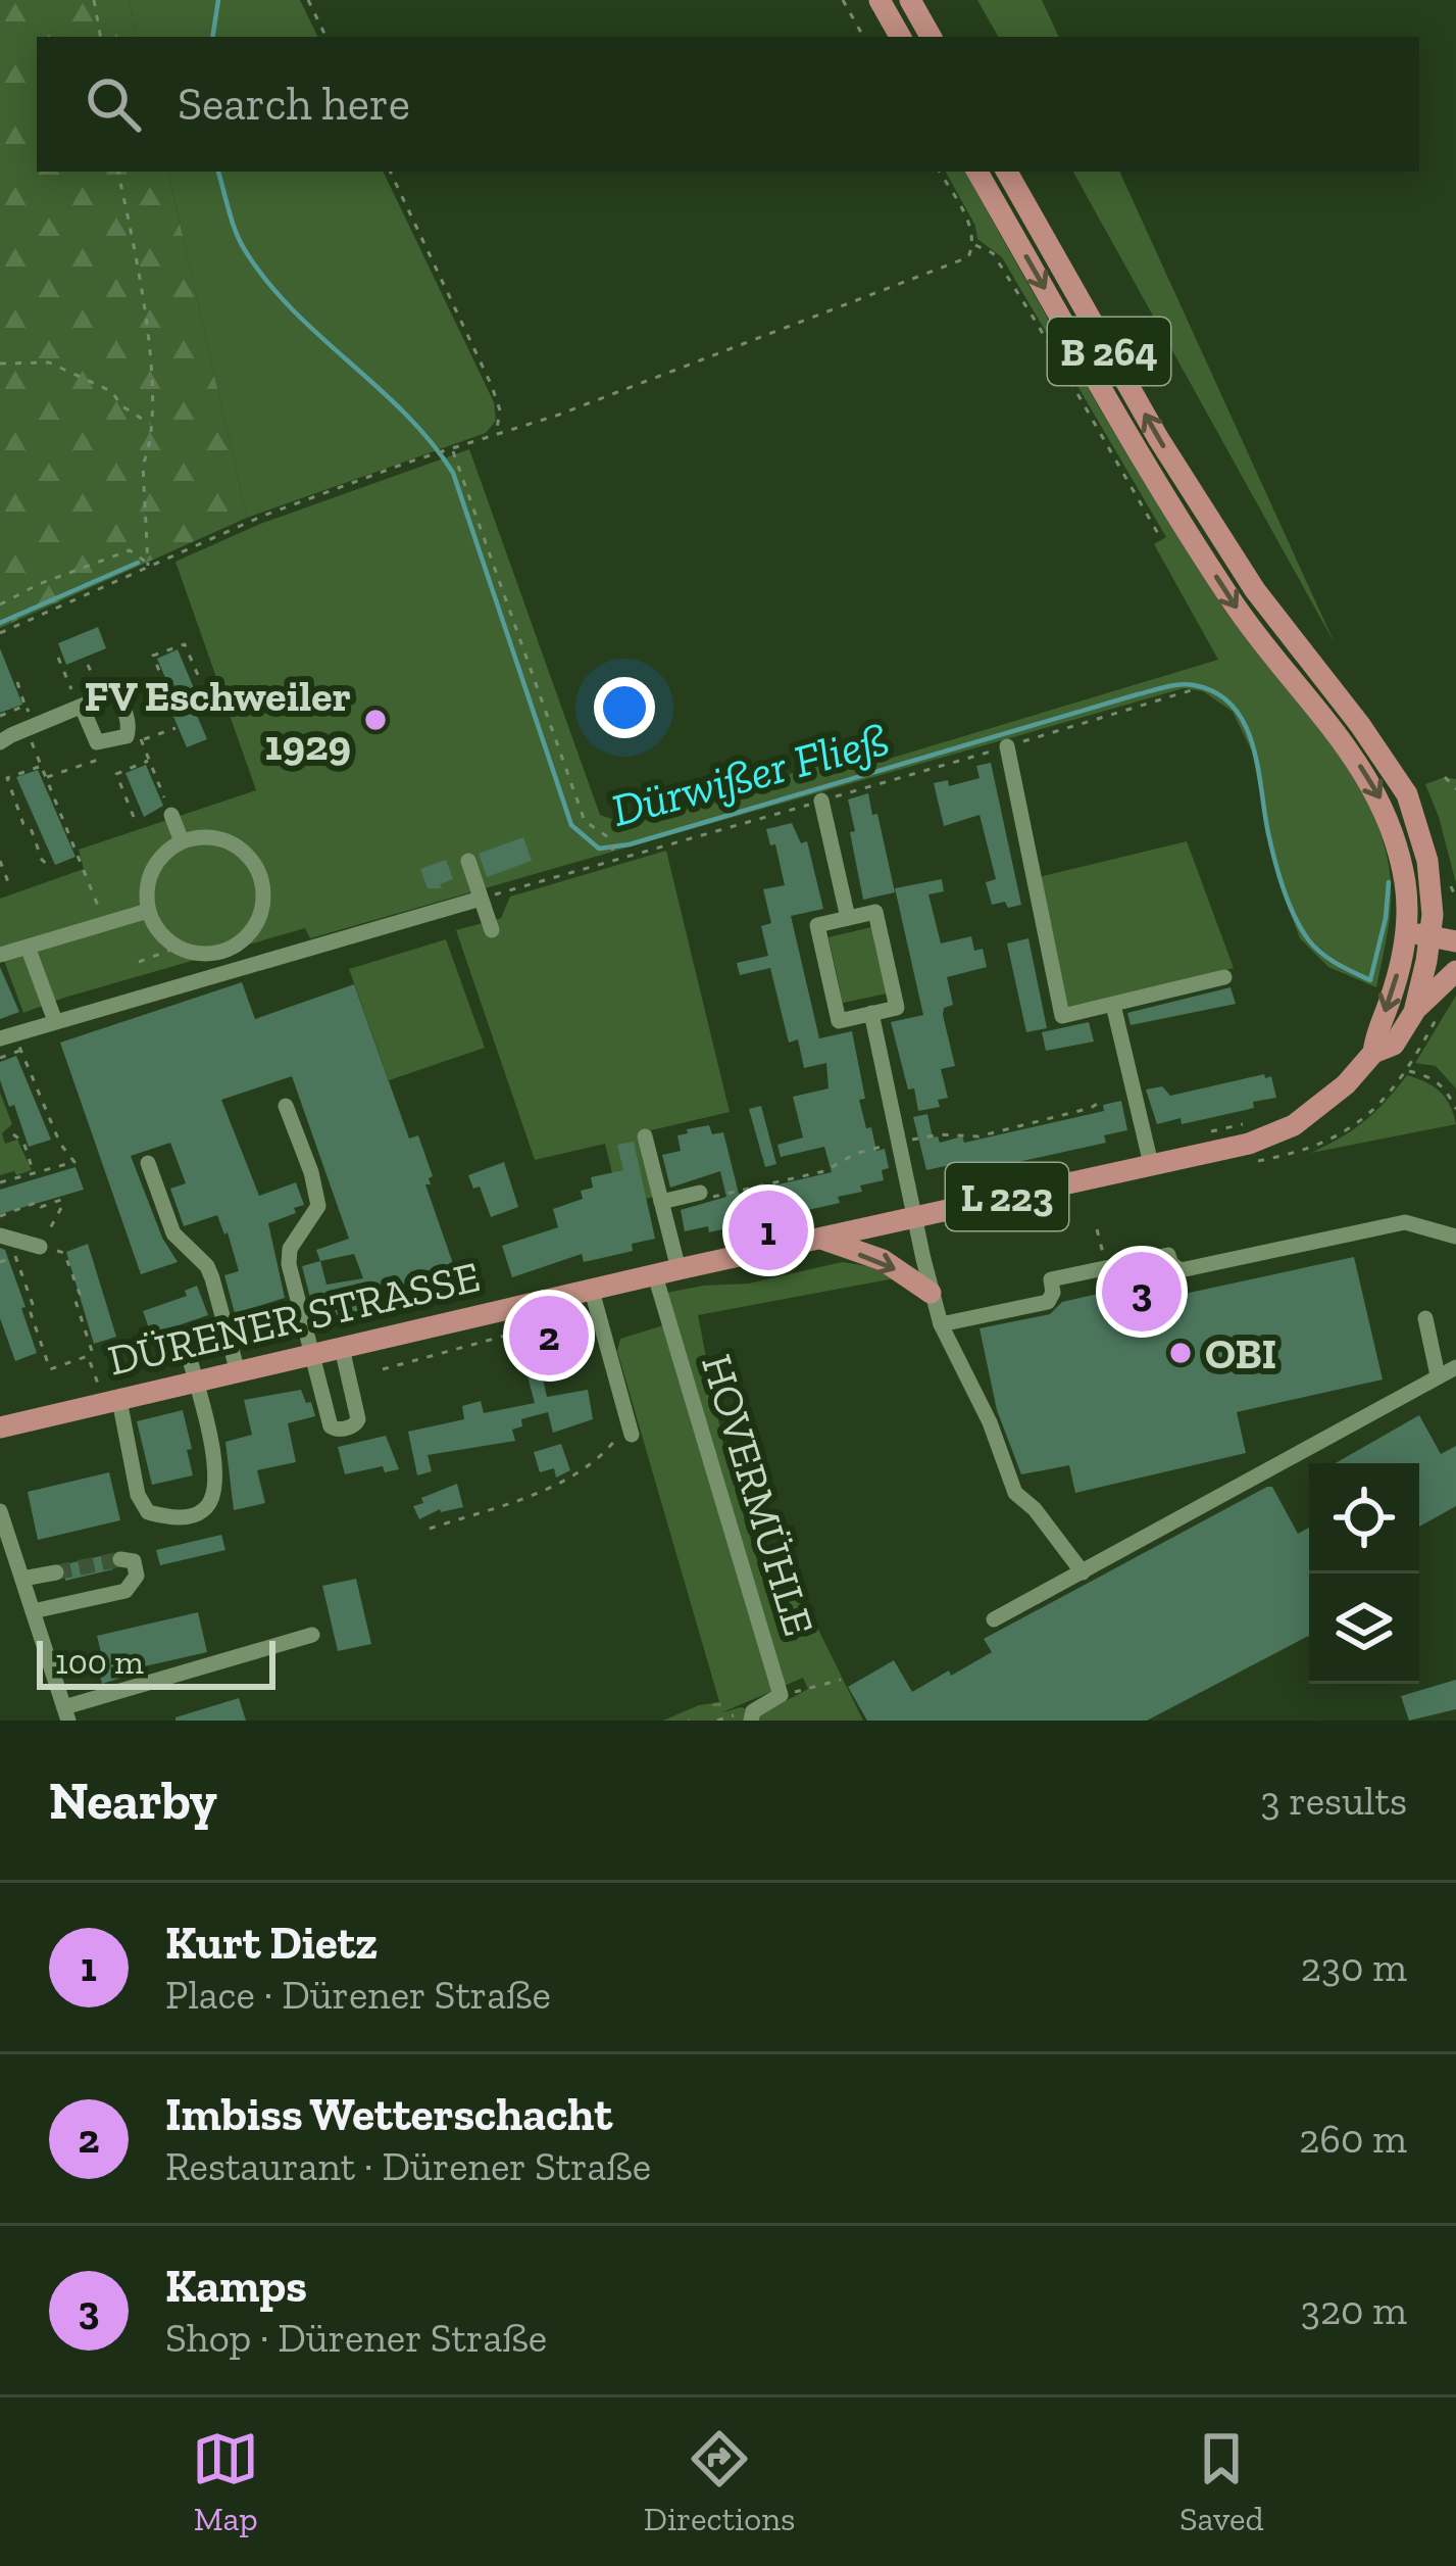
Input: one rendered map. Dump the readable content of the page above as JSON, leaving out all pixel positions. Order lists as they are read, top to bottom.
{
  "streets": {
    "main road": ["B 264", "L 223", "DÜRENER STRASSE"],
    "street": ["HOVERMÜHLE"]
  },
  "crossings": [
    ["B 264", "L 223"],
    ["L 223", "DÜRENER STRASSE"],
    ["DÜRENER STRASSE", "HOVERMÜHLE"]
  ],
  "water": ["Dürwißer Fließ"],
  "places": ["FV Eschweiler 1929", "OBI"],
  "scale_bar": "100 m",
  "page": {
    "search": "Search here",
    "pins": ["1", "3", "2"],
    "scale": "100 m",
    "heading": ["Nearby", "3 results"],
    "list": [
      {
        "mark": "1",
        "name": "Kurt Dietz",
        "note": "Place · Dürener Straße",
        "value": "230 m"
      },
      {
        "mark": "2",
        "name": "Imbiss Wetterschacht",
        "note": "Restaurant · Dürener Straße",
        "value": "260 m"
      },
      {
        "mark": "3",
        "name": "Kamps",
        "note": "Shop · Dürener Straße",
        "value": "320 m"
      }
    ],
    "nav": ["Map", "Directions", "Saved"]
  }
}
